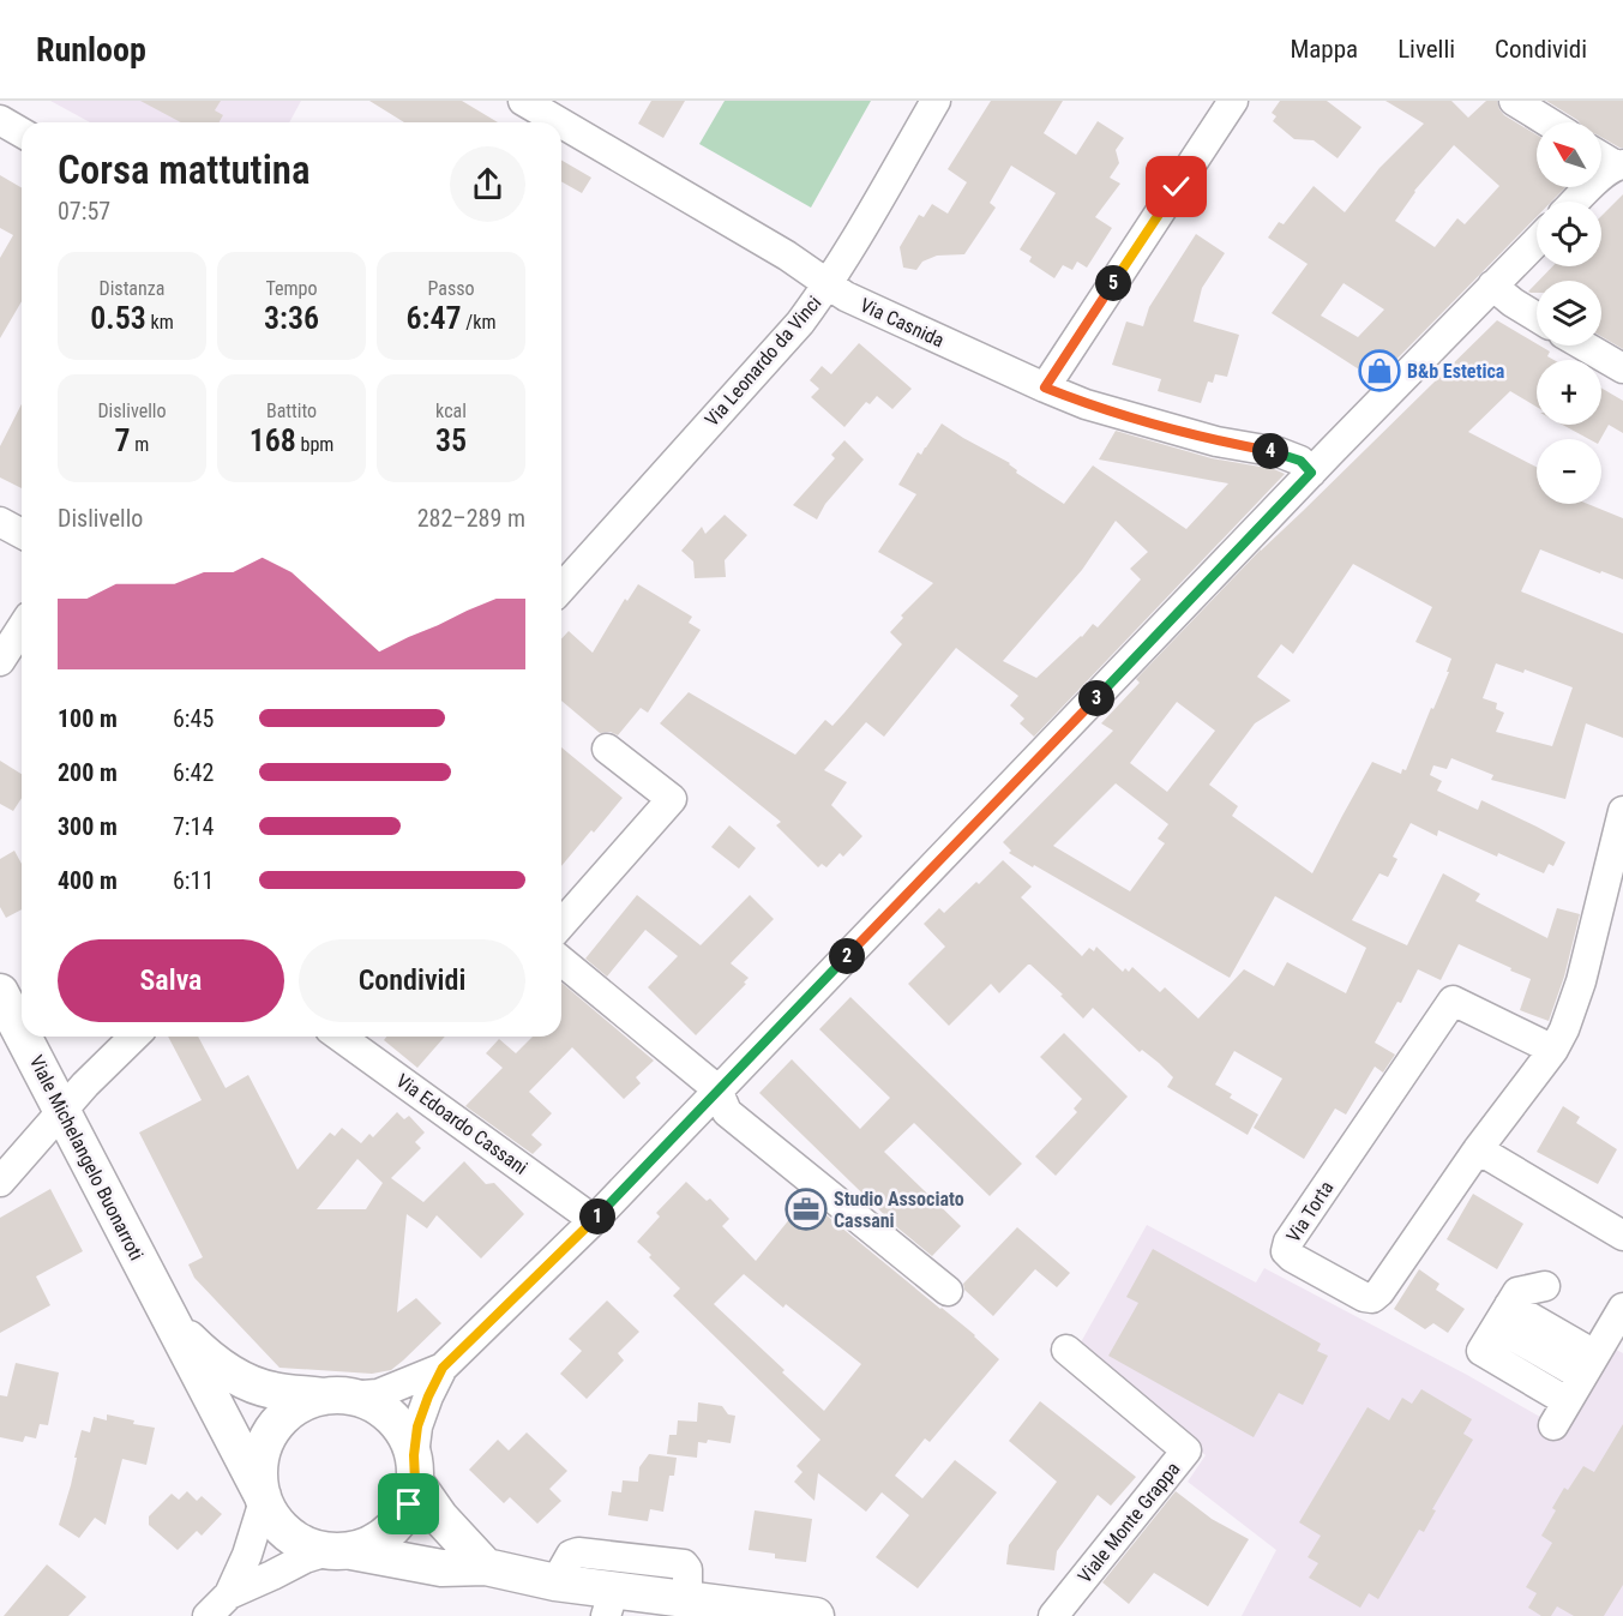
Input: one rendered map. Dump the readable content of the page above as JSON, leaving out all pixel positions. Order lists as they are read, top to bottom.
{
  "streets": {
    "main road": ["Viale Michelangelo Buonarroti"],
    "street": [
      "Via Casnida",
      "Via Leonardo da Vinci",
      "Via Edoardo Cassani",
      "Via Torta",
      "Viale Monte Grappa"
    ]
  },
  "crossings": [
    ["Via Casnida", "Via Leonardo da Vinci"]
  ],
  "places": {
    "shop": ["B&b Estetica"],
    "office": ["Studio Associato Cassani"]
  },
  "north": "top left",
  "page": {
    "header": "Runloop",
    "nav": ["Mappa", "Livelli", "Condividi"],
    "map_buttons": ["+", "−"],
    "heading": ["Corsa mattutina", "07:57"],
    "stats": [
      ["Distanza", "0.53 km"],
      ["Tempo", "3:36"],
      ["Passo", "6:47 /km"],
      ["Dislivello", "7 m"],
      ["Battito", "168 bpm"],
      ["kcal", "35"]
    ],
    "pins": [
      "5",
      "4",
      "3",
      "2",
      "1"
    ],
    "chart": ["Dislivello", "282–289 m"],
    "list": [
      {
        "name": "100 m",
        "note": "6:45"
      },
      {
        "name": "200 m",
        "note": "6:42"
      },
      {
        "name": "300 m",
        "note": "7:14"
      },
      {
        "name": "400 m",
        "note": "6:11"
      }
    ],
    "buttons": ["Salva", "Condividi"]
  }
}
